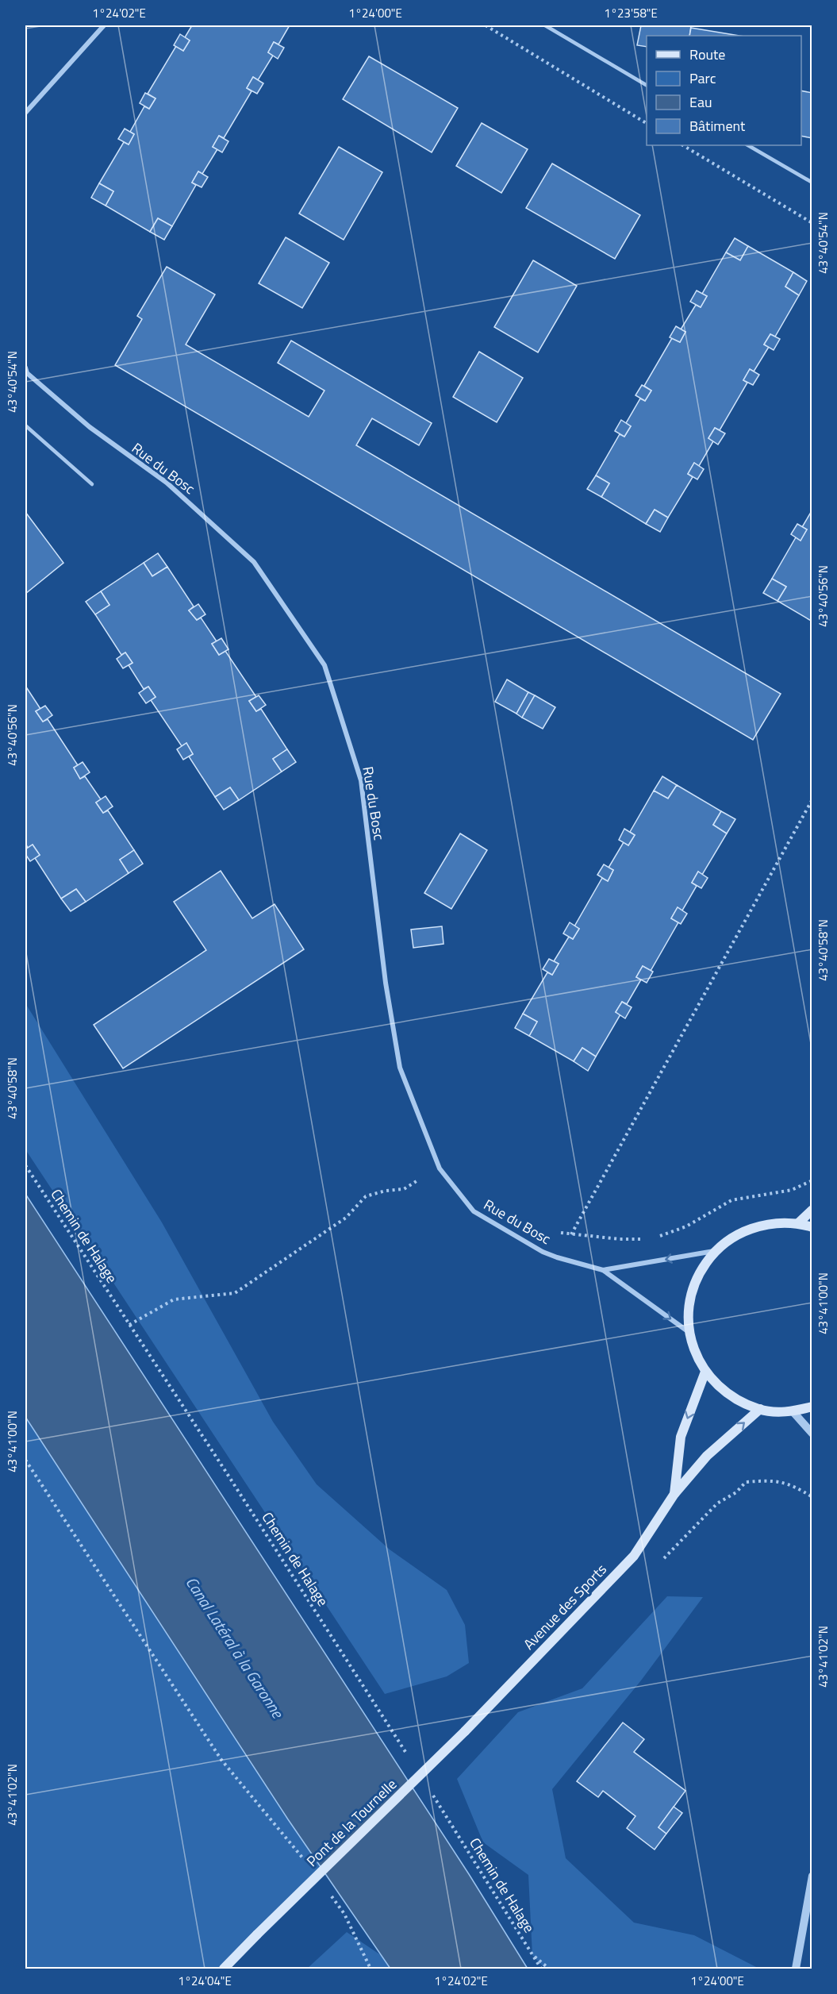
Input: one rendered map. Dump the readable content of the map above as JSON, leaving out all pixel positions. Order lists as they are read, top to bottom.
{
  "streets": {
    "main road": ["Avenue des Sports", "Pont de la Tournelle"],
    "street": ["Rue du Bosc"],
    "path": ["Chemin de Halage"]
  },
  "crossings": [
    ["Avenue des Sports", "Pont de la Tournelle"]
  ],
  "water": ["Canal Latéral à la Garonne"],
  "legend": [
    "Route",
    "Parc",
    "Eau",
    "Bâtiment"
  ],
  "coordinates": [
    "1°24'02\"E",
    "1°24'00\"E",
    "1°23'58\"E",
    "43°40'54\"N",
    "43°40'56\"N",
    "43°40'58\"N",
    "43°41'00\"N",
    "43°41'02\"N",
    "1°24'04\"E"
  ]
}
